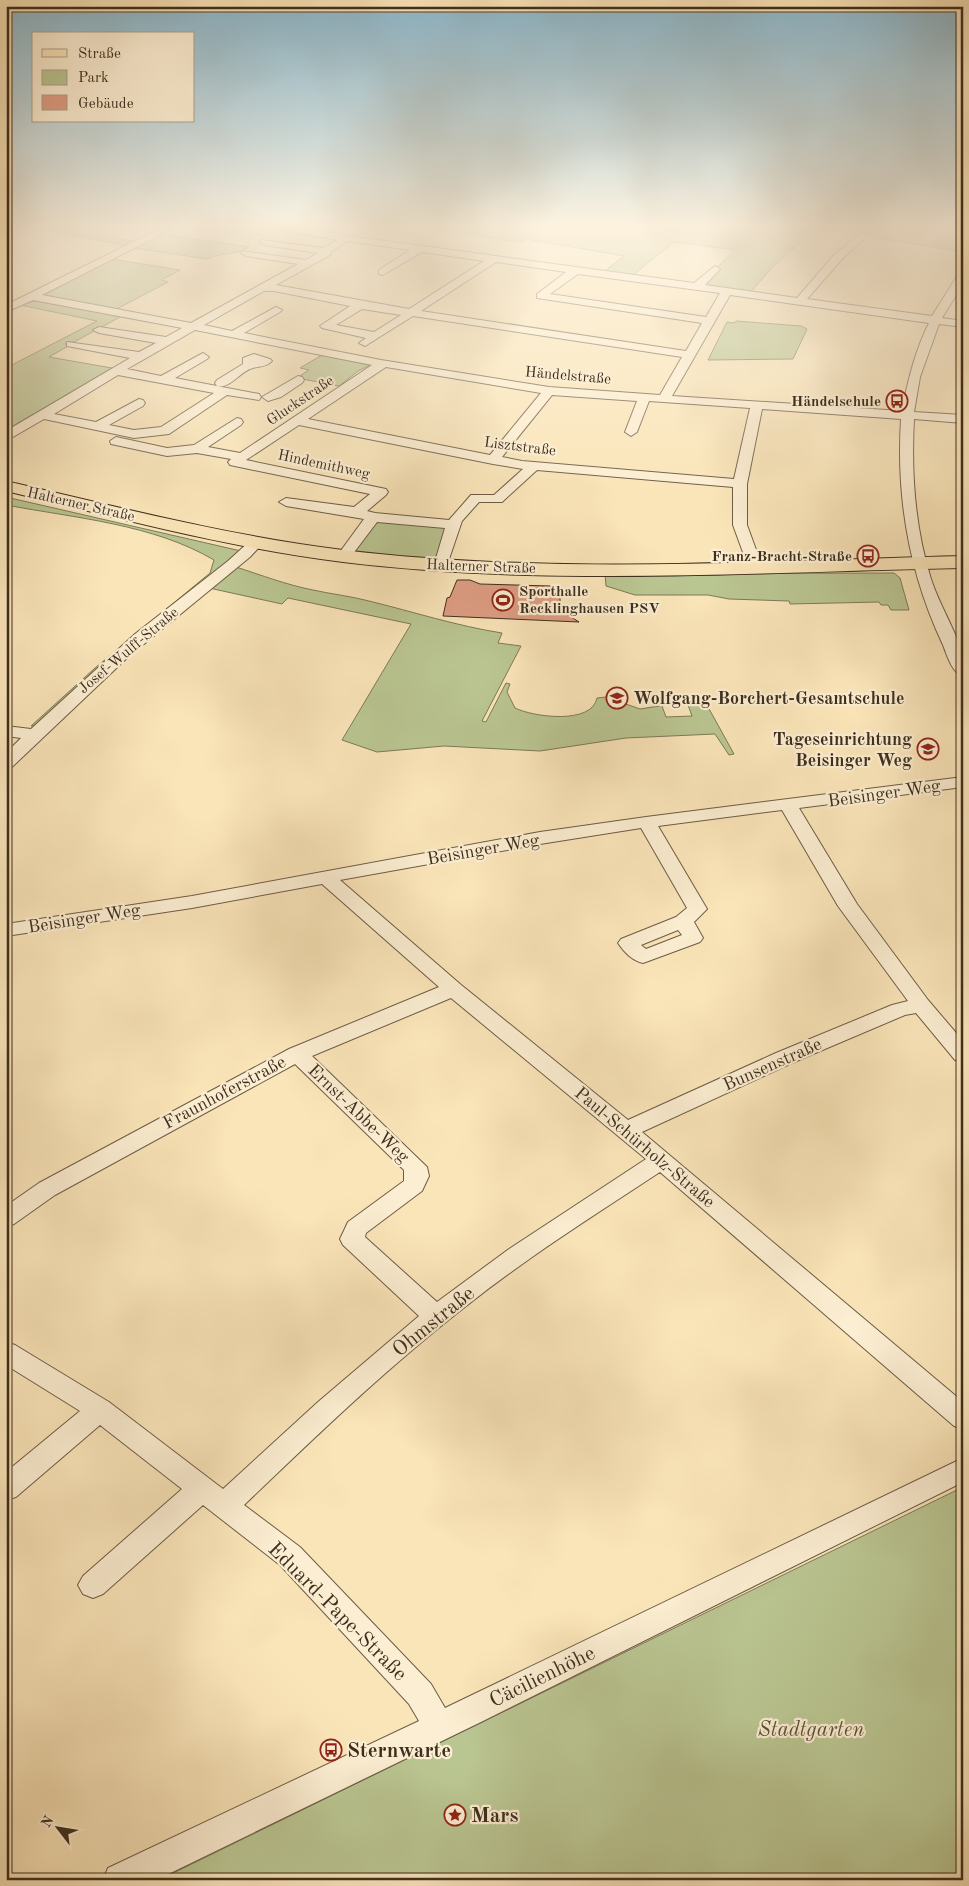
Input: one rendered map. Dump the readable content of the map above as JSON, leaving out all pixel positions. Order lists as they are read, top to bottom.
{
  "streets": {
    "main road": ["Halterner Straße"],
    "street": [
      "Händelstraße",
      "Gluckstraße",
      "Lisztstraße",
      "Hindemithweg",
      "Josef-Wulff-Straße",
      "Beisinger Weg",
      "Bunsenstraße",
      "Fraunhoferstraße",
      "Ernst-Abbe-Weg",
      "Paul-Schürholz-Straße",
      "Ohmstraße",
      "Eduard-Pape-Straße",
      "Cäcilienhöhe"
    ]
  },
  "crossings": [
    ["Händelstraße", "Gluckstraße"],
    ["Gluckstraße", "Lisztstraße"],
    ["Gluckstraße", "Hindemithweg"],
    ["Halterner Straße", "Josef-Wulff-Straße"],
    ["Beisinger Weg", "Paul-Schürholz-Straße"],
    ["Bunsenstraße", "Paul-Schürholz-Straße"],
    ["Fraunhoferstraße", "Ernst-Abbe-Weg"],
    ["Fraunhoferstraße", "Paul-Schürholz-Straße"],
    ["Ernst-Abbe-Weg", "Ohmstraße"],
    ["Paul-Schürholz-Straße", "Ohmstraße"],
    ["Ohmstraße", "Eduard-Pape-Straße"],
    ["Eduard-Pape-Straße", "Cäcilienhöhe"]
  ],
  "parks": ["Stadtgarten"],
  "places": {
    "bus stop": ["Händelschule", "Franz-Bracht-Straße", "Sternwarte"],
    "sports": ["Sporthalle Recklinghausen PSV"],
    "school or university": ["Wolfgang-Borchert-Gesamtschule", "Tageseinrichtung Beisinger Weg"],
    "place": ["Mars"]
  },
  "legend": ["Straße", "Park", "Gebäude"],
  "north": "top left"
}
